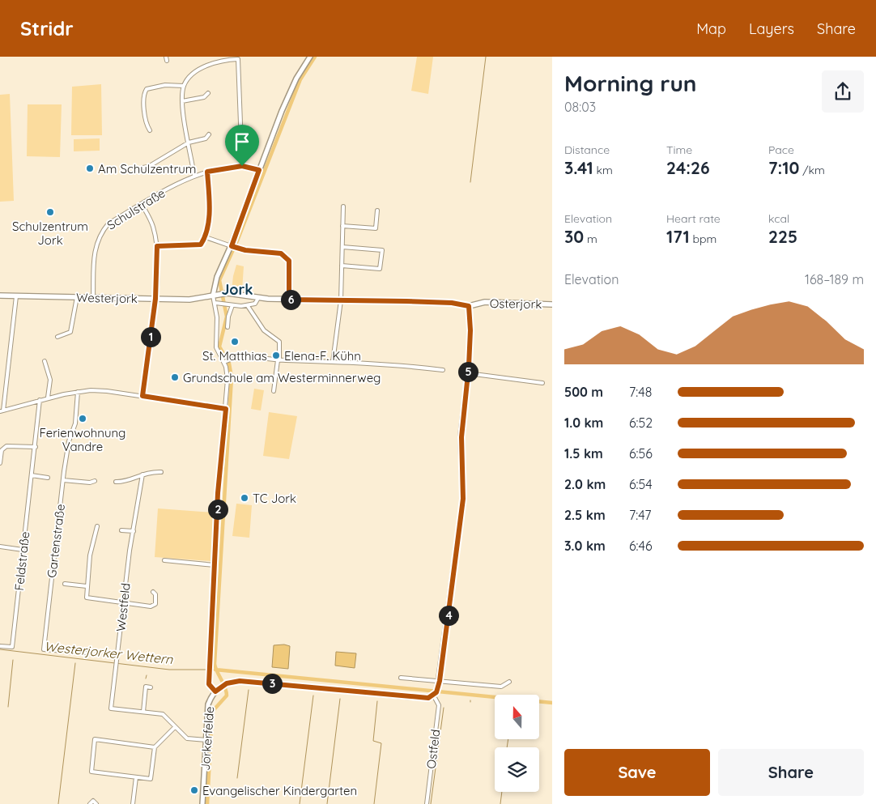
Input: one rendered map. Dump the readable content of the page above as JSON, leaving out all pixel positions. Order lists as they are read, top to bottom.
{
  "streets": {
    "main road": ["Westerjork", "Osterjork"],
    "street": [
      "Schulstraße",
      "Gartenstraße",
      "Feldstraße",
      "Westfeld",
      "Jorkerfelde",
      "Ostfeld"
    ]
  },
  "crossings": [
    ["Schulstraße", "Westerjork"],
    ["Westerjork", "Osterjork"],
    ["Westerjork", "Jorkerfelde"],
    ["Osterjork", "Jorkerfelde"],
    ["Westfeld", "Jorkerfelde"]
  ],
  "districts": ["Jork"],
  "water": ["Westerjorker Wettern"],
  "places": [
    "Am Schulzentrum",
    "Schulzentrum Jork",
    "St. Matthias",
    "Elena-F. Kühn",
    "Grundschule am Westerminnerweg",
    "Ferienwohnung Vandre",
    "TC Jork",
    "Evangelischer Kindergarten"
  ],
  "north": "top",
  "page": {
    "header": "Stridr",
    "nav": ["Map", "Layers", "Share"],
    "heading": ["Morning run", "08:03"],
    "stats": [
      ["Distance", "3.41 km"],
      ["Time", "24:26"],
      ["Pace", "7:10 /km"],
      ["Elevation", "30 m"],
      ["Heart rate", "171 bpm"],
      ["kcal", "225"]
    ],
    "chart": ["Elevation", "168–189 m"],
    "pins": [
      "6",
      "1",
      "5",
      "2",
      "4",
      "3"
    ],
    "list": [
      {
        "name": "500 m",
        "note": "7:48"
      },
      {
        "name": "1.0 km",
        "note": "6:52"
      },
      {
        "name": "1.5 km",
        "note": "6:56"
      },
      {
        "name": "2.0 km",
        "note": "6:54"
      },
      {
        "name": "2.5 km",
        "note": "7:47"
      },
      {
        "name": "3.0 km",
        "note": "6:46"
      }
    ],
    "buttons": ["Save", "Share"]
  }
}
